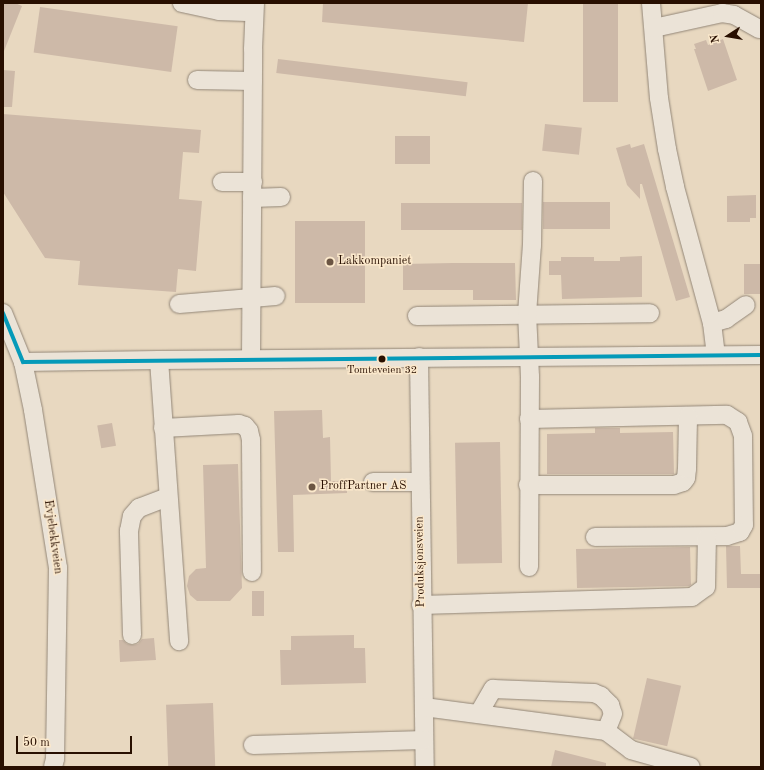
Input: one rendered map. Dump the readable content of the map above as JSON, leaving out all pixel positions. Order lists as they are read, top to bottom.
{
  "streets": {
    "street": ["Evjebekkveien", "Produksjonsveien"]
  },
  "places": ["Lakkompaniet", "Tomteveien 32", "ProffPartner AS"],
  "scale_bar": "50 m",
  "north": "left"
}
